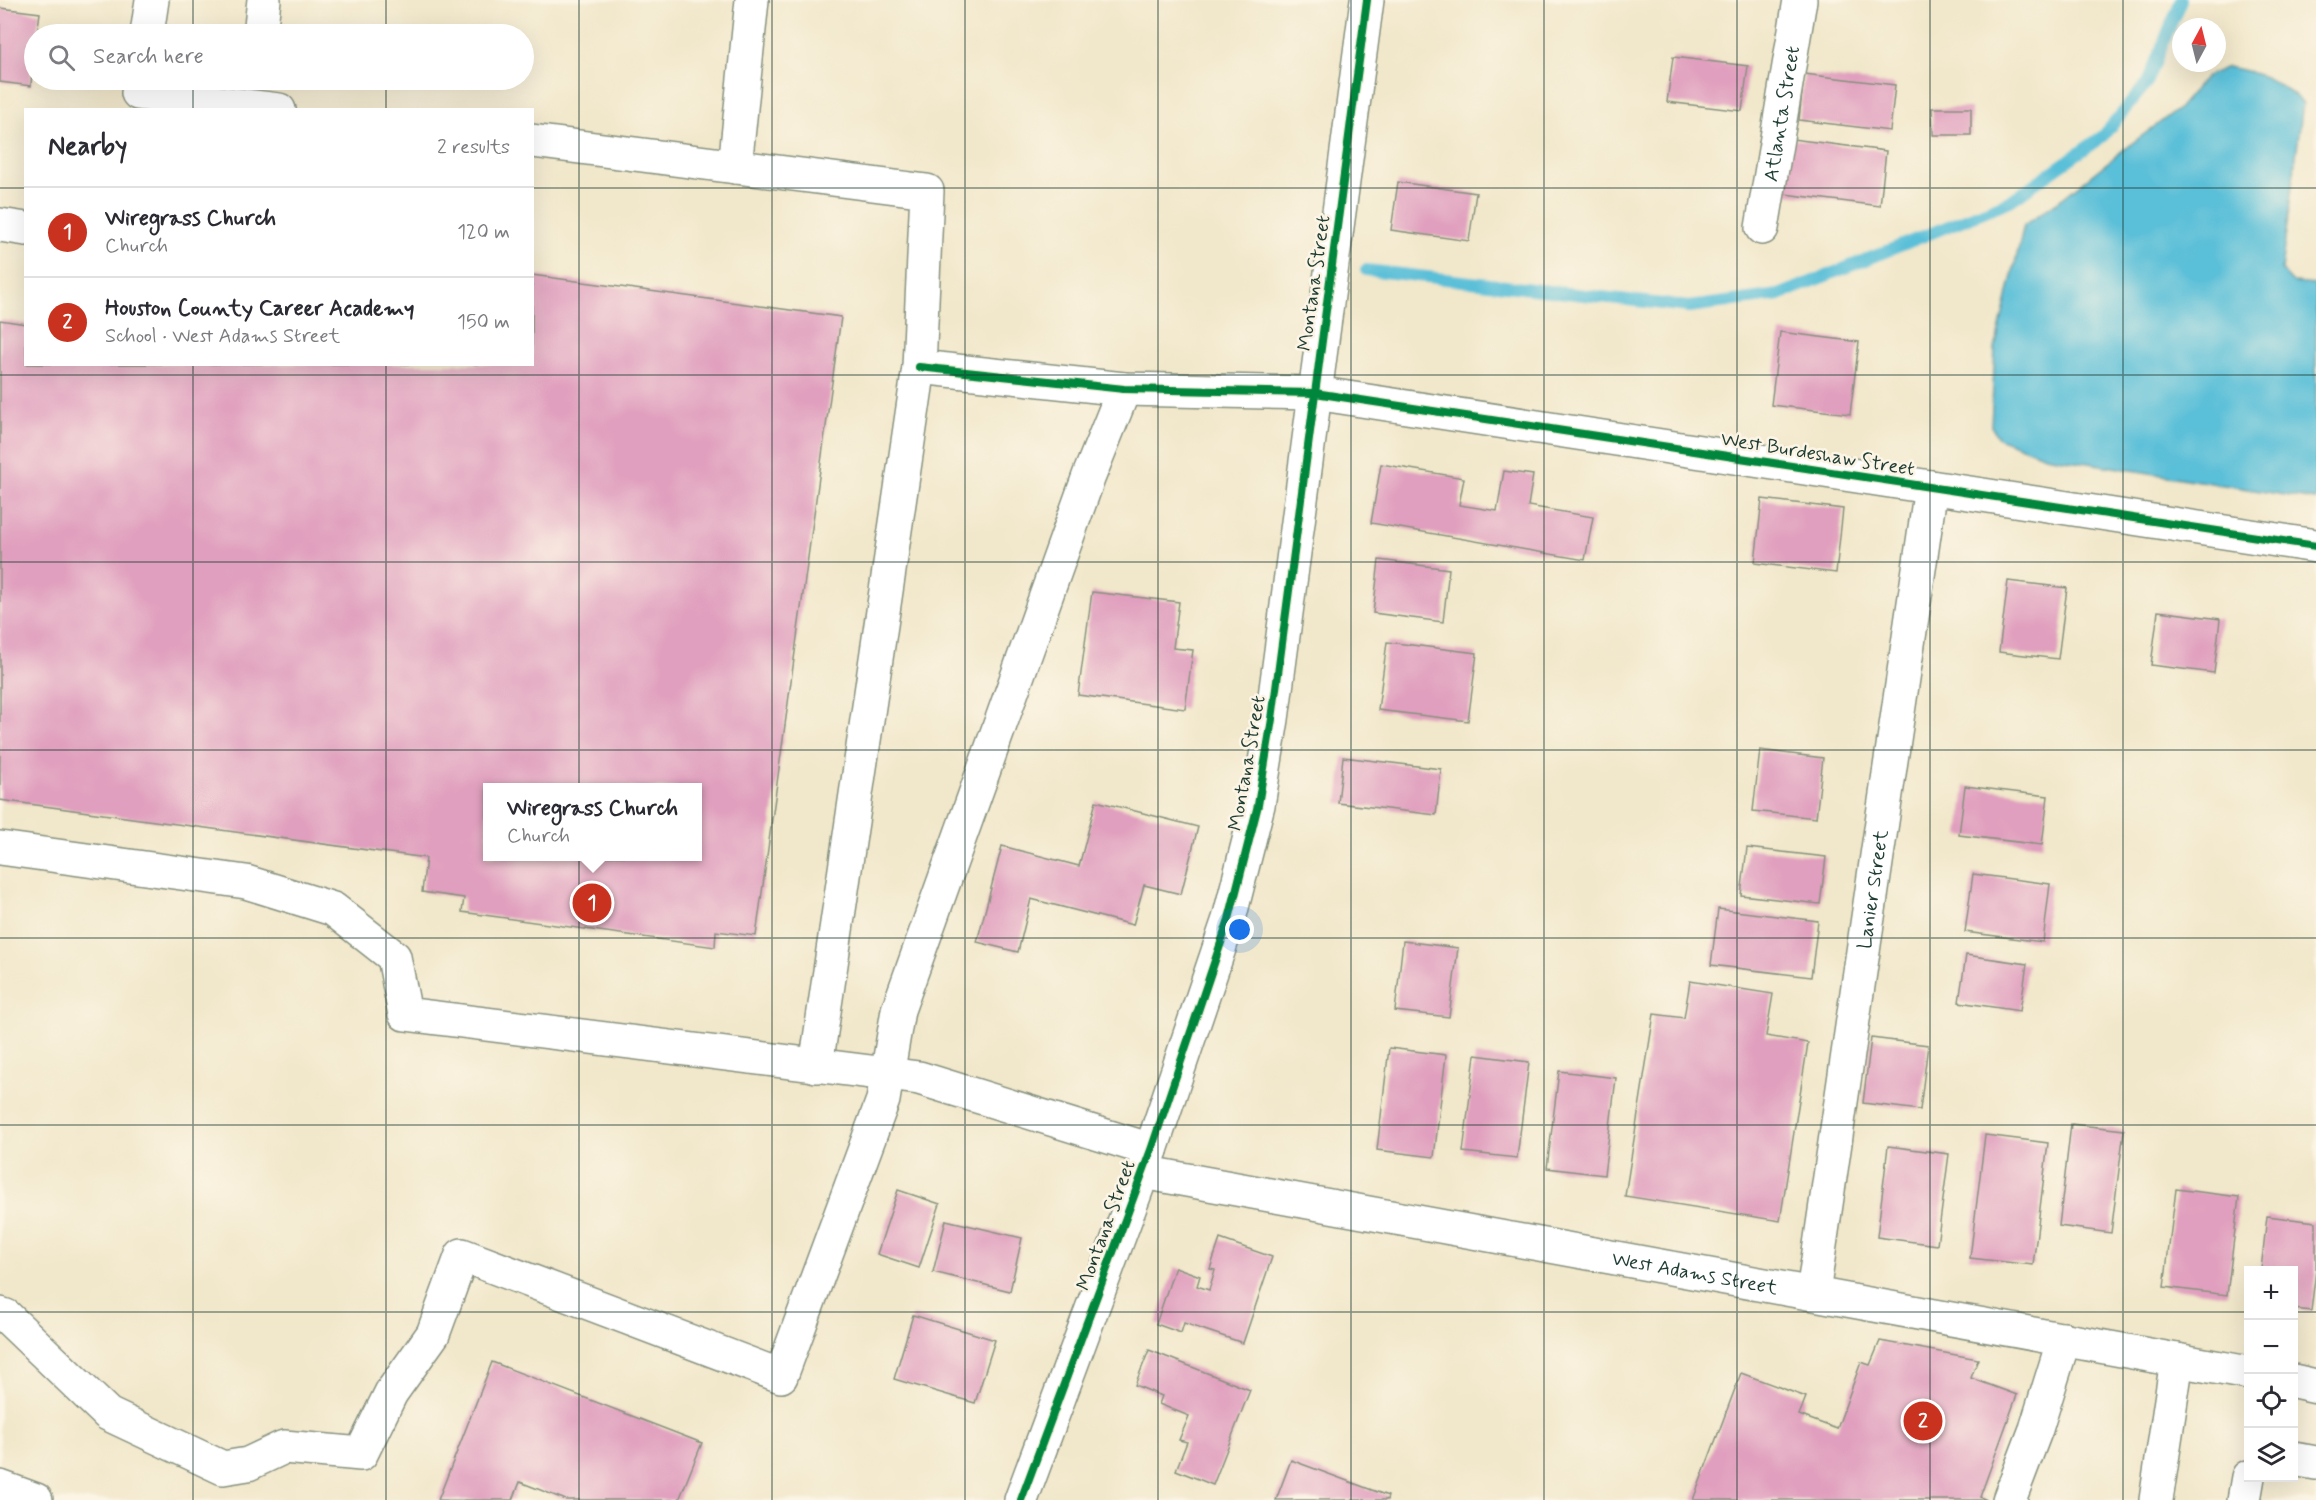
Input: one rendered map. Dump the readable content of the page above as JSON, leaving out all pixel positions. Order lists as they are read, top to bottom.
{
  "streets": {
    "street": [
      "Atlanta Street",
      "Montana Street",
      "West Burdeshaw Street",
      "Lanier Street",
      "West Adams Street"
    ]
  },
  "crossings": [
    ["Montana Street", "West Burdeshaw Street"],
    ["Montana Street", "West Adams Street"],
    ["West Burdeshaw Street", "Lanier Street"],
    ["Lanier Street", "West Adams Street"]
  ],
  "north": "top",
  "page": {
    "search": "Search here",
    "heading": ["Nearby", "2 results"],
    "list": [
      {
        "mark": "1",
        "name": "Wiregrass Church",
        "note": "Church",
        "value": "120 m"
      },
      {
        "mark": "2",
        "name": "Houston County Career Academy",
        "note": "School · West Adams Street",
        "value": "150 m"
      }
    ],
    "popup": ["Wiregrass Church", "Church"],
    "pins": ["1", "2"],
    "map_buttons": ["+", "−"]
  }
}
